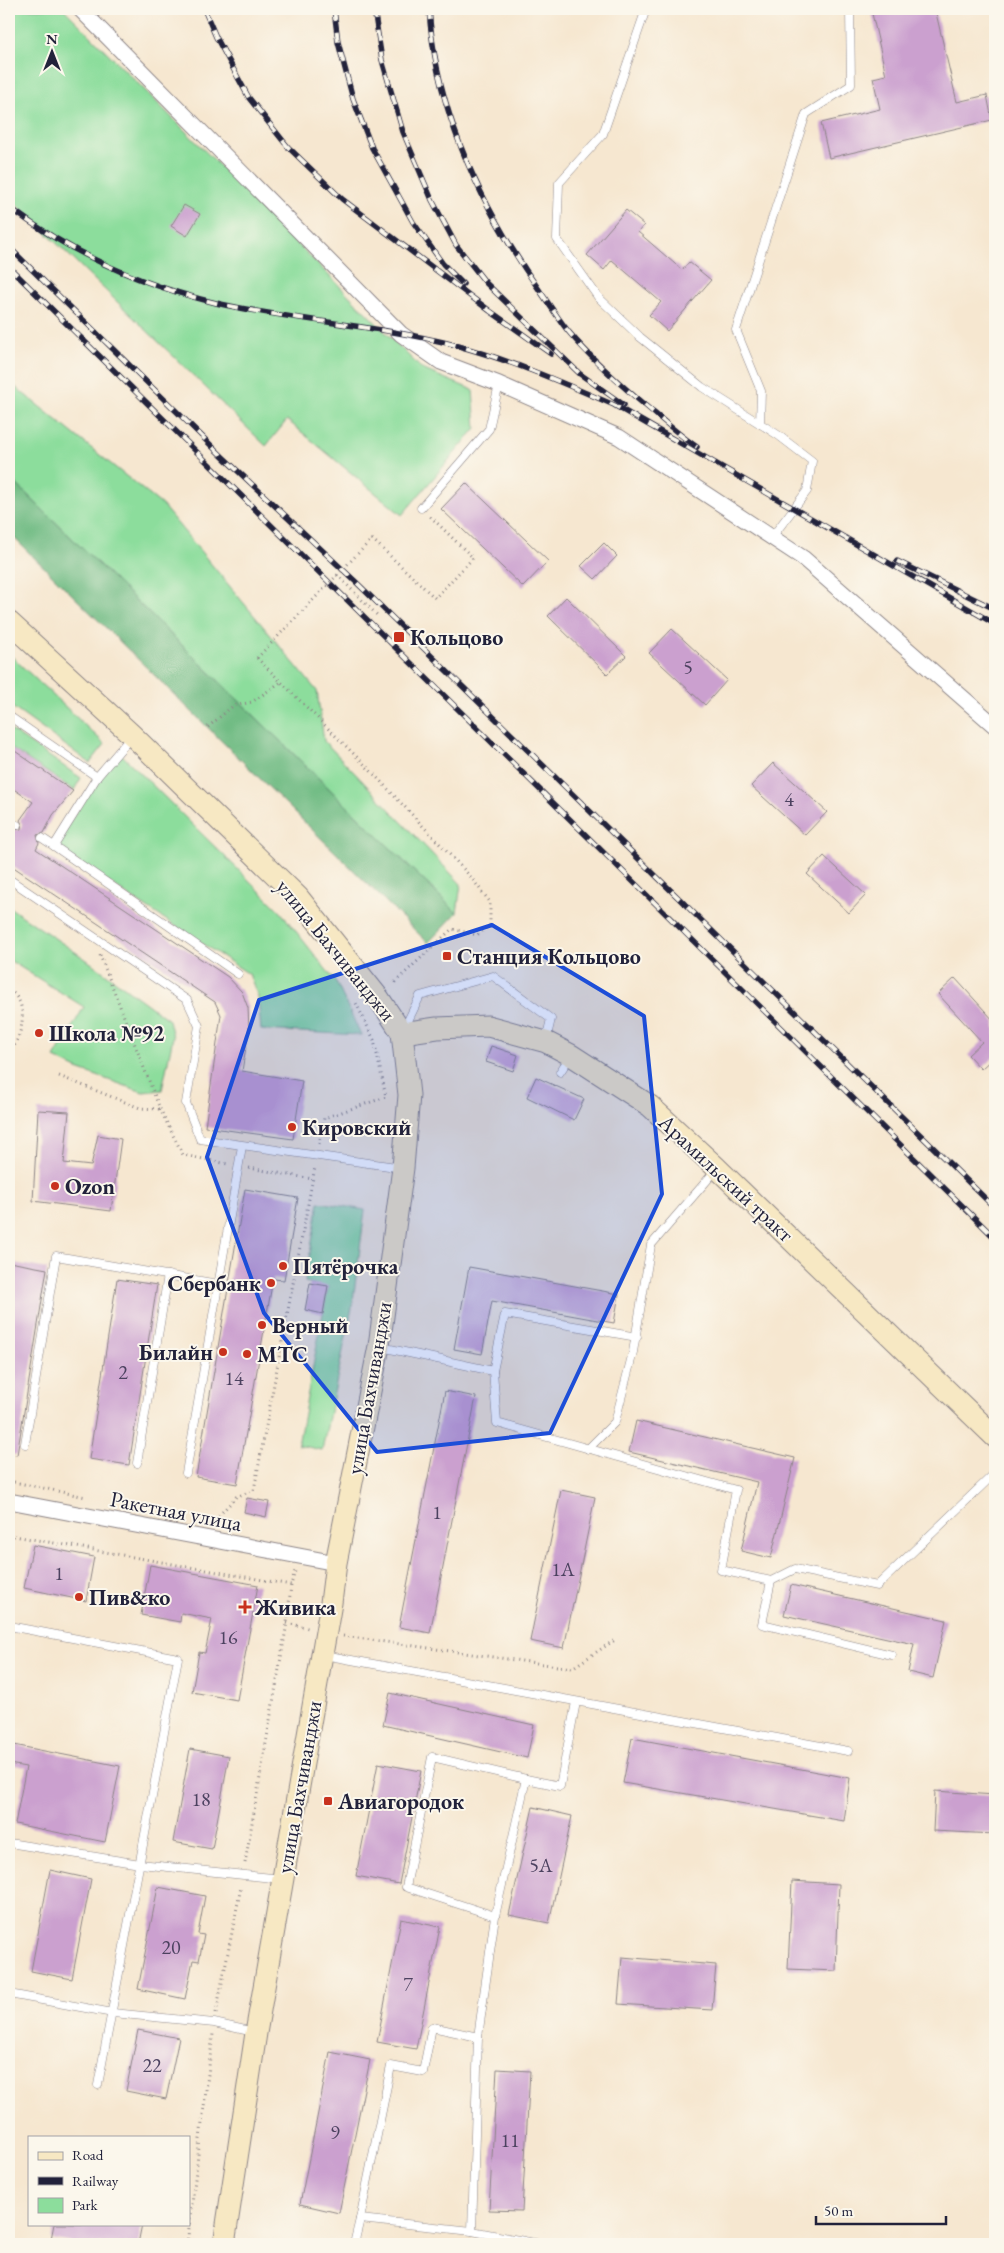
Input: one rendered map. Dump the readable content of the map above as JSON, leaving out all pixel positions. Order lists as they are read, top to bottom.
{
  "streets": {
    "main road": ["улица Бахчиванджи", "Арамильский тракт"],
    "street": ["Ракетная улица"]
  },
  "crossings": [
    ["улица Бахчиванджи", "Арамильский тракт"],
    ["улица Бахчиванджи", "Ракетная улица"]
  ],
  "places": {
    "transit": ["Кольцово", "Станция Кольцово", "Авиагородок"],
    "other": [
      "Школа №92",
      "Кировский",
      "Ozon",
      "Пятёрочка",
      "Сбербанк",
      "Верный",
      "Билайн",
      "МТС",
      "Пив&ко"
    ],
    "health": ["Живика"]
  },
  "house_numbers": [
    "5",
    "4",
    "2",
    "14",
    "1",
    "1А",
    "1",
    "16",
    "18",
    "5А",
    "20",
    "7",
    "22",
    "9",
    "11"
  ],
  "legend": ["Road", "Railway", "Park"],
  "scale_bar": "50 m",
  "north": "top"
}
